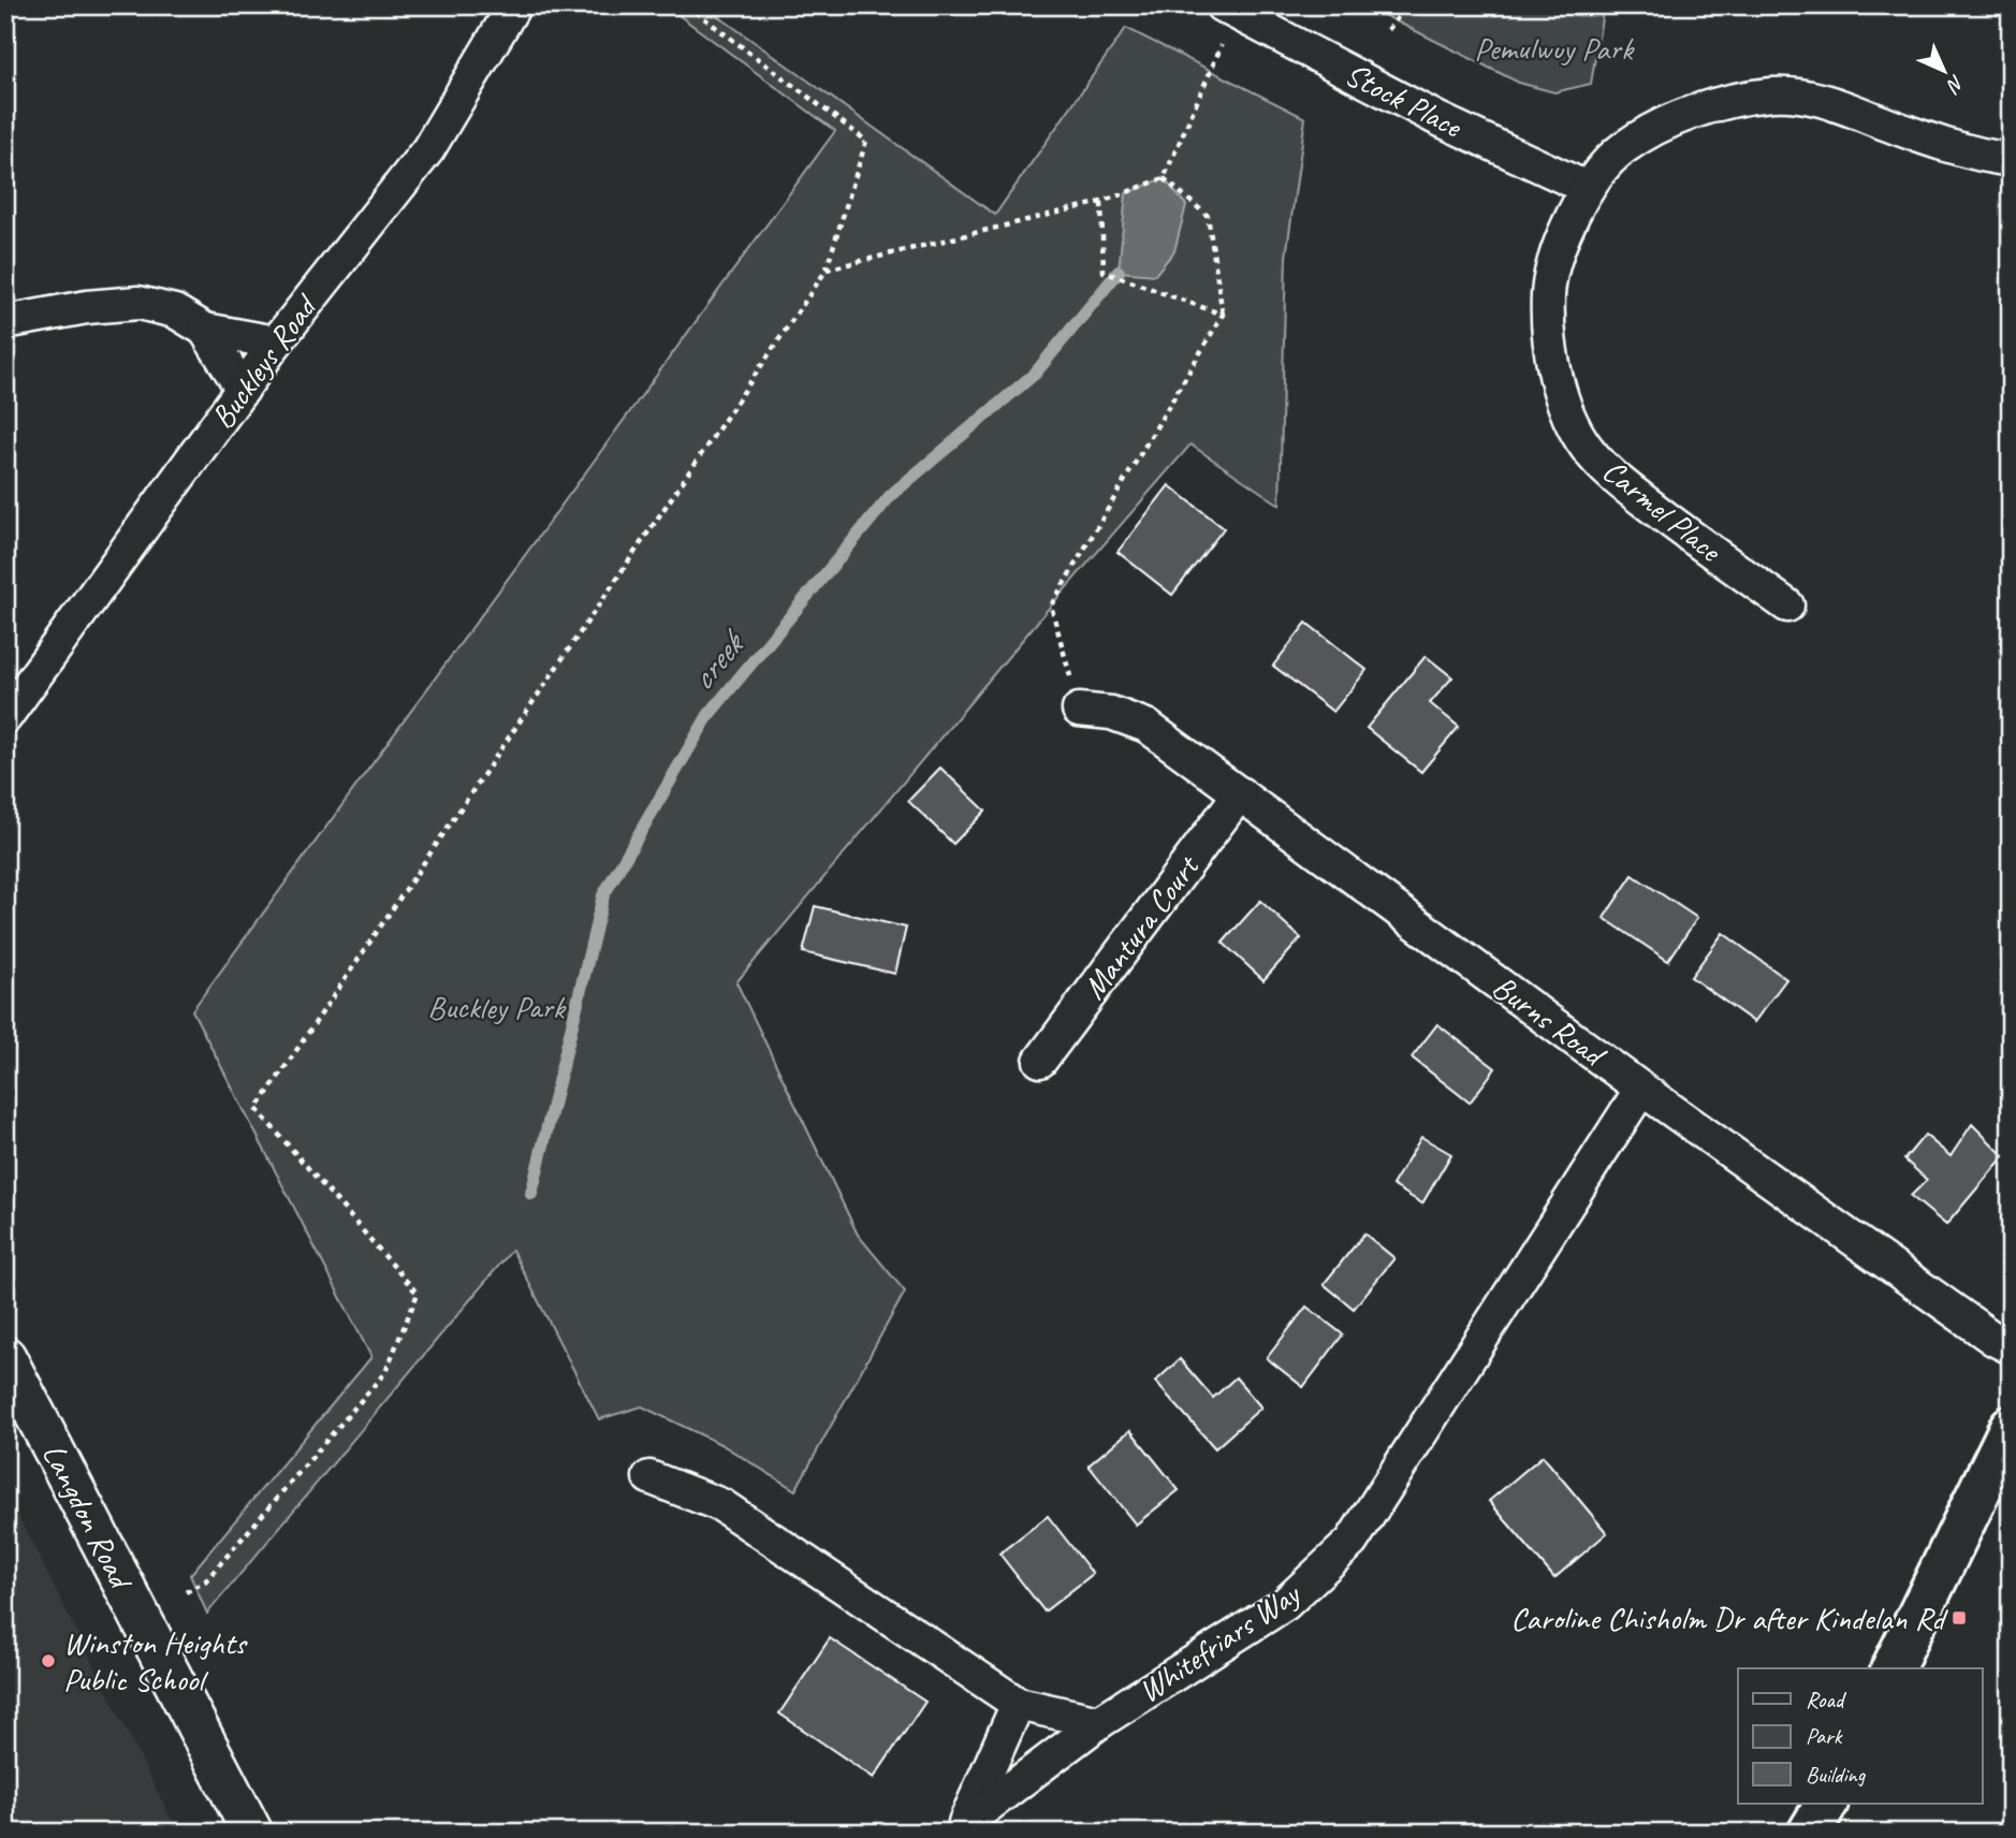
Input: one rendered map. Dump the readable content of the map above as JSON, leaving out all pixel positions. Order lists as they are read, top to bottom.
{
  "streets": {
    "street": [
      "Stock Place",
      "Buckleys Road",
      "Carmel Place",
      "Mantura Court",
      "Burns Road",
      "Langdon Road",
      "Whitefriars Way"
    ]
  },
  "crossings": [
    ["Stock Place", "Carmel Place"],
    ["Mantura Court", "Burns Road"],
    ["Burns Road", "Whitefriars Way"]
  ],
  "water": ["creek"],
  "parks": ["Pemulwuy Park", "Buckley Park"],
  "places": {
    "transit": ["Caroline Chisholm Dr after Kindelan Rd"],
    "other": ["Winston Heights Public School"]
  },
  "legend": ["Road", "Park", "Building"],
  "north": "bottom right"
}
